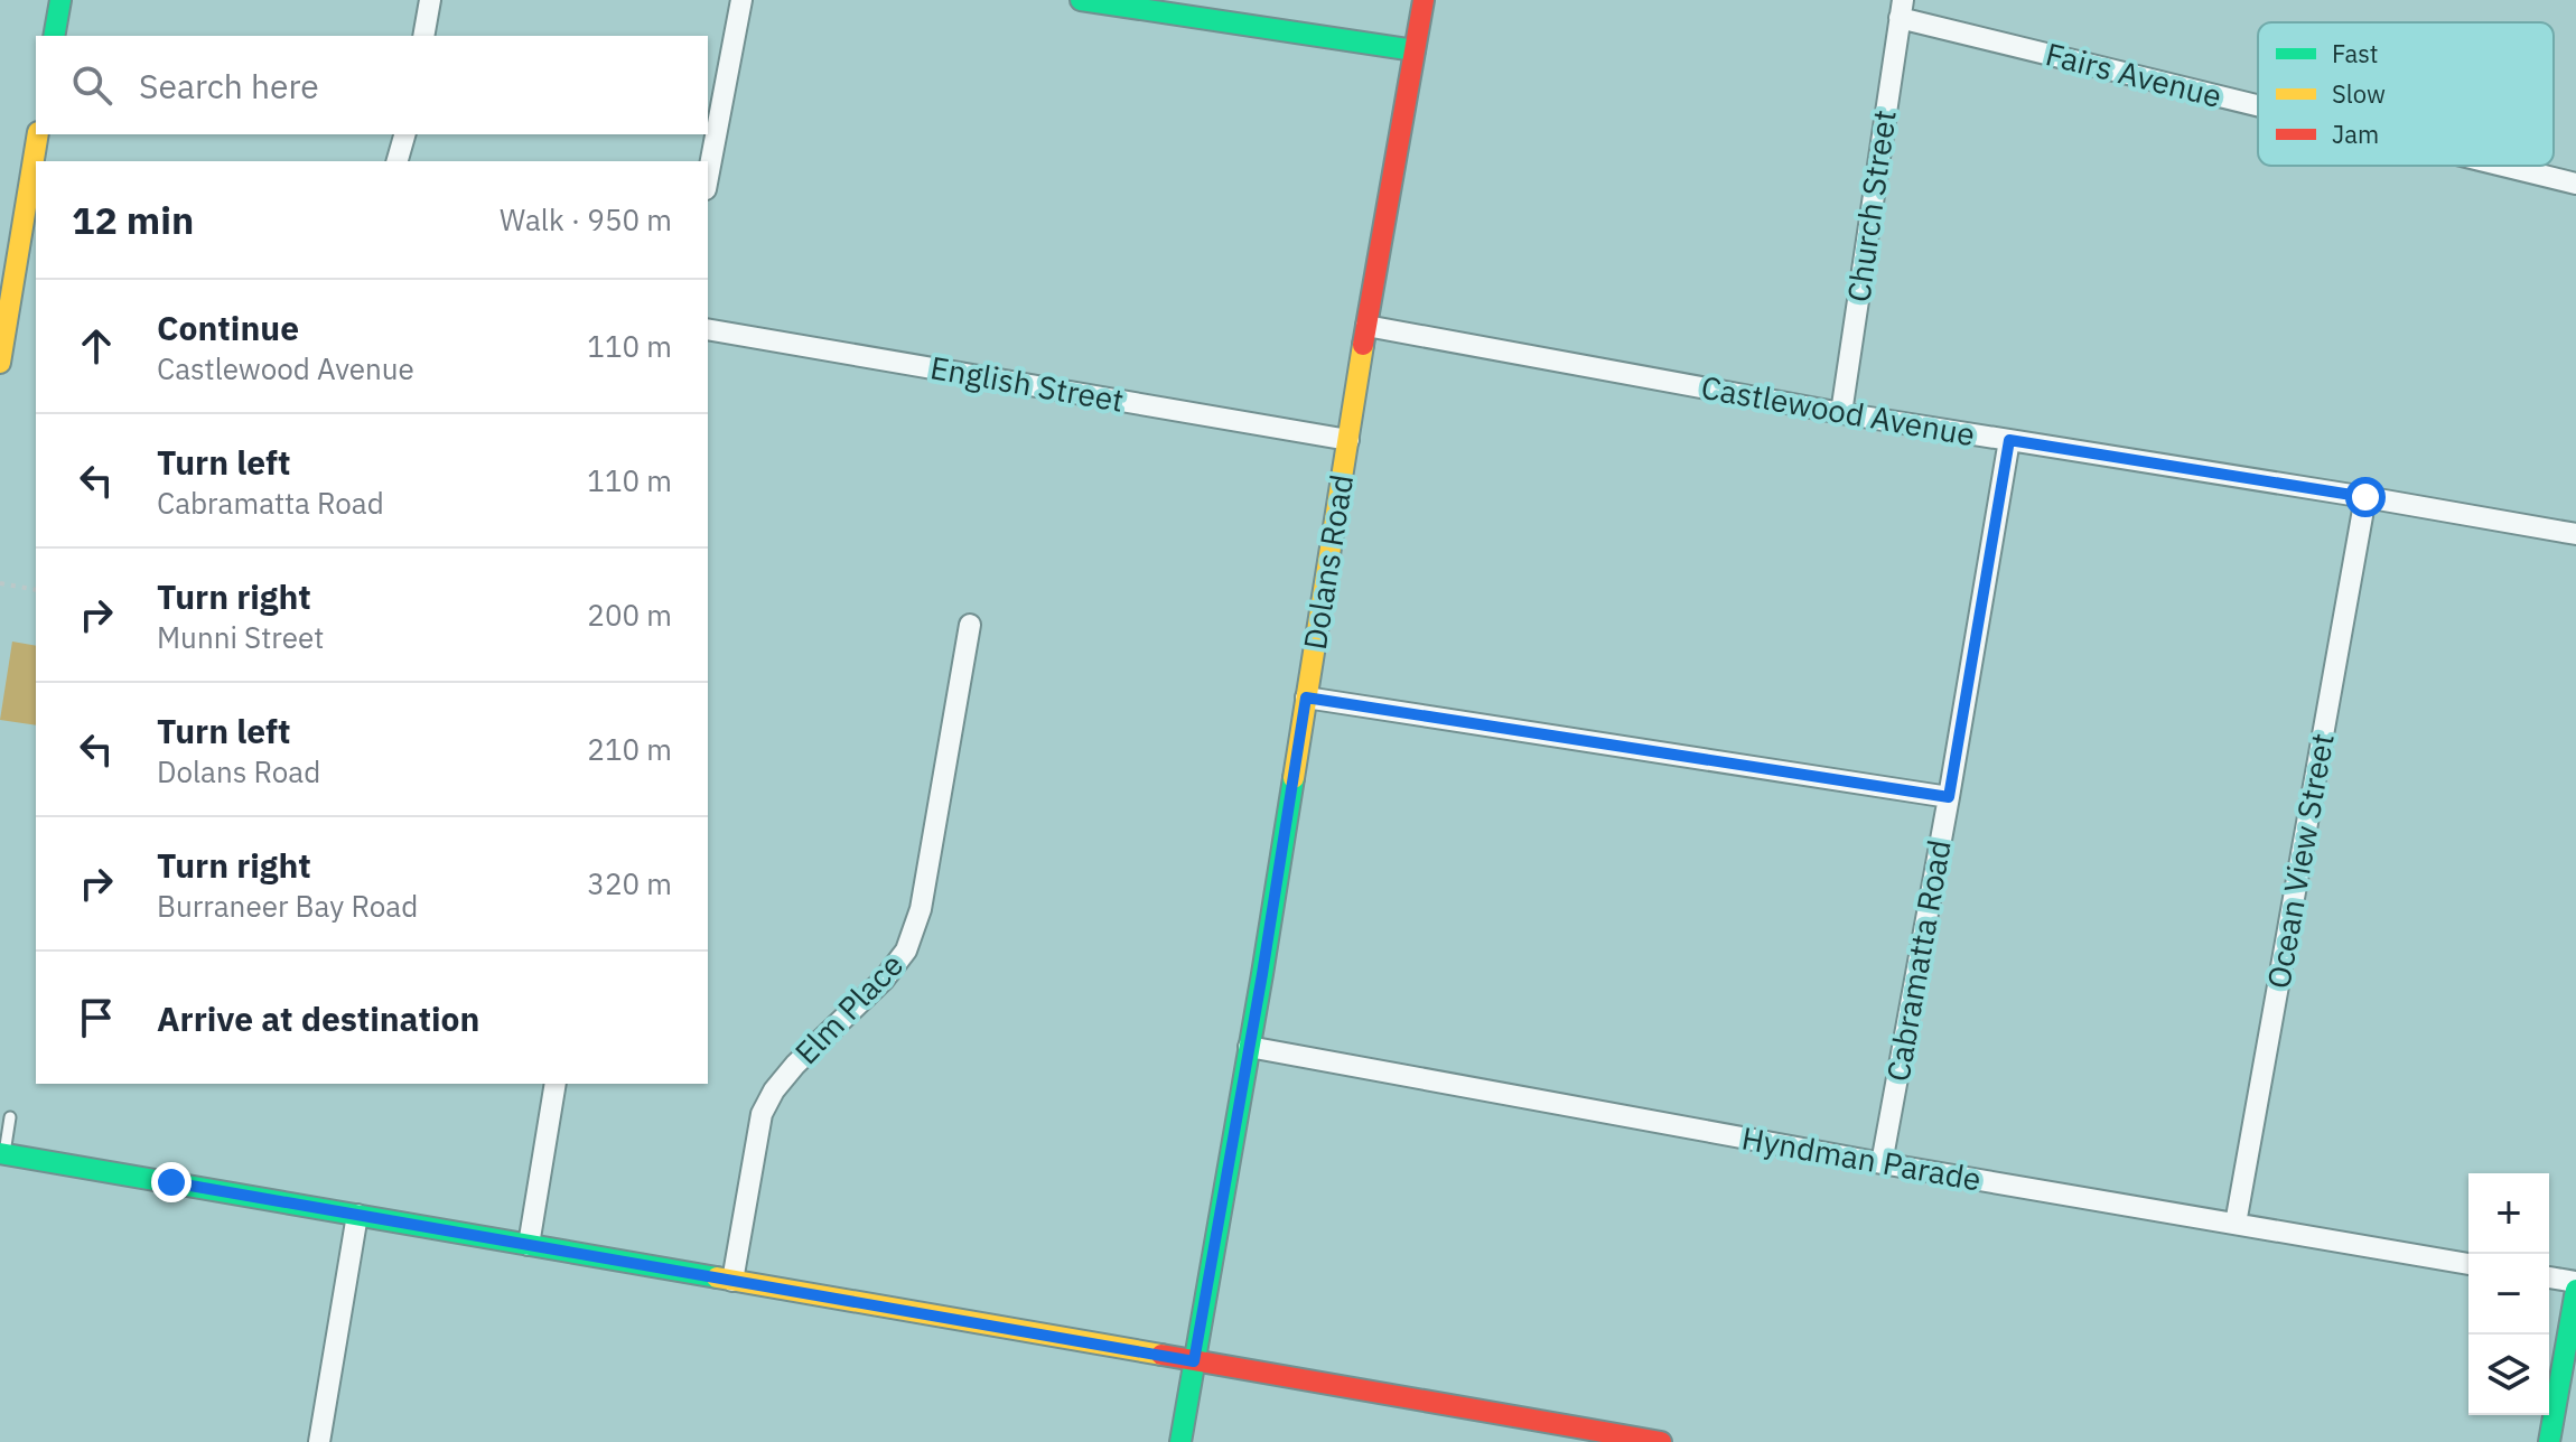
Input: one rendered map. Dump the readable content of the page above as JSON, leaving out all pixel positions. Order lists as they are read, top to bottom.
{
  "streets": {
    "street": [
      "Fairs Avenue",
      "Church Street",
      "English Street",
      "Castlewood Avenue",
      "Dolans Road",
      "Ocean View Street",
      "Cabramatta Road",
      "Elm Place",
      "Hyndman Parade"
    ]
  },
  "crossings": [
    ["Fairs Avenue", "Church Street"],
    ["Church Street", "Castlewood Avenue"],
    ["English Street", "Dolans Road"],
    ["Castlewood Avenue", "Dolans Road"],
    ["Castlewood Avenue", "Ocean View Street"],
    ["Castlewood Avenue", "Cabramatta Road"],
    ["Dolans Road", "Hyndman Parade"],
    ["Ocean View Street", "Hyndman Parade"],
    ["Cabramatta Road", "Hyndman Parade"]
  ],
  "legend": ["Fast", "Slow", "Jam"],
  "page": {
    "search": "Search here",
    "heading": ["12 min", "Walk · 950 m"],
    "list": [
      ["Continue", "Castlewood Avenue", "110 m"],
      ["Turn left", "Cabramatta Road", "110 m"],
      ["Turn right", "Munni Street", "200 m"],
      ["Turn left", "Dolans Road", "210 m"],
      ["Turn right", "Burraneer Bay Road", "320 m"],
      "Arrive at destination"
    ],
    "map_buttons": ["+", "−"]
  }
}
